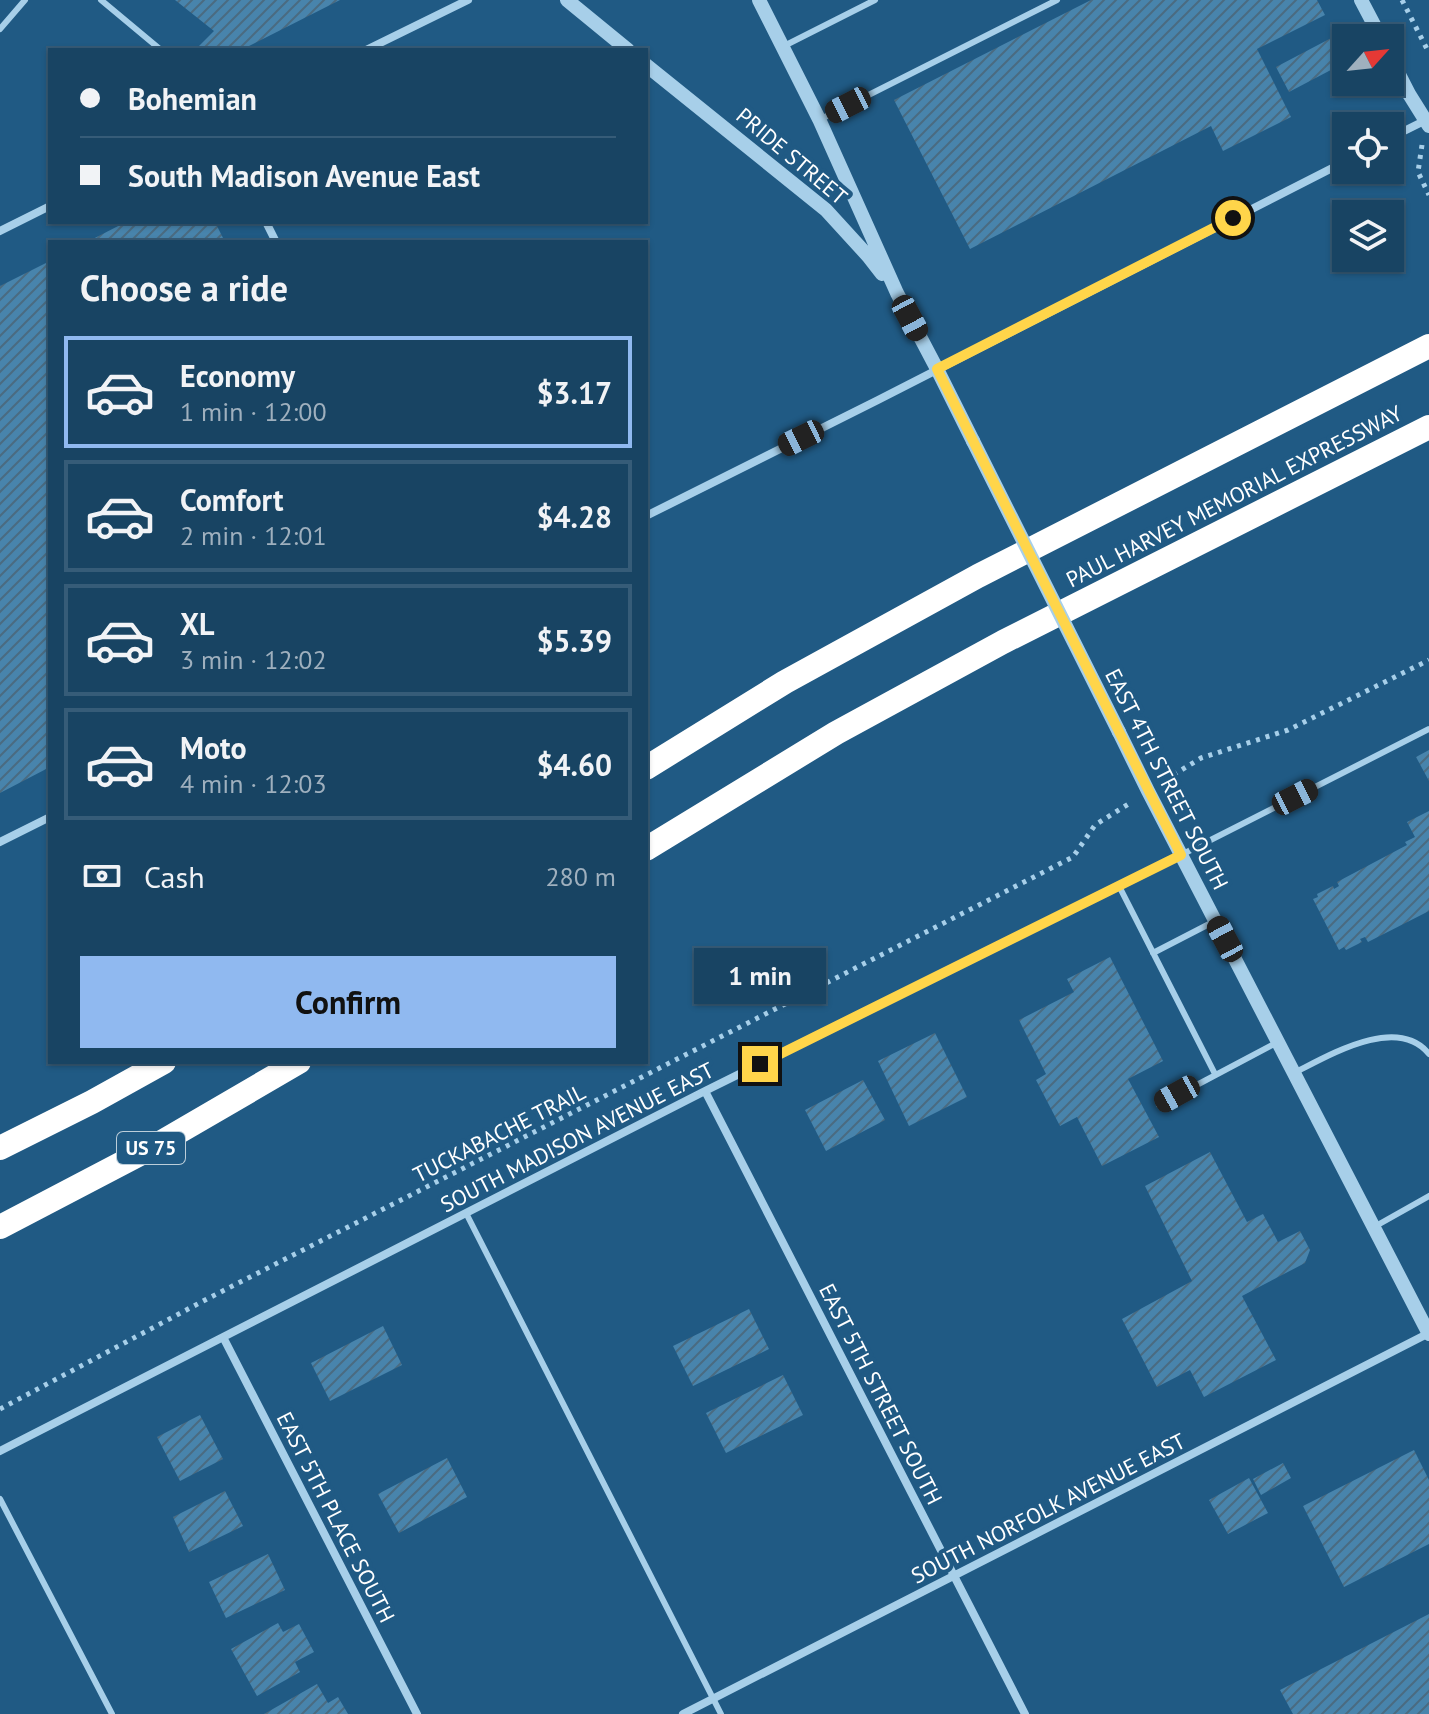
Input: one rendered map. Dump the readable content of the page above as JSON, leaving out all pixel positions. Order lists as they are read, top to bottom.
{
  "streets": {
    "highway": ["PAUL HARVEY MEMORIAL EXPRESSWAY", "US 75"],
    "street": [
      "PRIDE STREET",
      "EAST 4TH STREET SOUTH",
      "SOUTH MADISON AVENUE EAST",
      "EAST 5TH STREET SOUTH",
      "SOUTH NORFOLK AVENUE EAST",
      "EAST 5TH PLACE SOUTH"
    ],
    "path": ["TUCKABACHE TRAIL"]
  },
  "crossings": [
    ["PRIDE STREET", "EAST 4TH STREET SOUTH"],
    ["EAST 4TH STREET SOUTH", "TUCKABACHE TRAIL"],
    ["EAST 4TH STREET SOUTH", "SOUTH MADISON AVENUE EAST"],
    ["EAST 4TH STREET SOUTH", "SOUTH NORFOLK AVENUE EAST"],
    ["SOUTH MADISON AVENUE EAST", "EAST 5TH STREET SOUTH"],
    ["SOUTH MADISON AVENUE EAST", "EAST 5TH PLACE SOUTH"],
    ["EAST 5TH STREET SOUTH", "SOUTH NORFOLK AVENUE EAST"]
  ],
  "north": "top right",
  "page": {
    "banner": ["Bohemian", "South Madison Avenue East"],
    "heading": "Choose a ride",
    "list": [
      {
        "name": "Economy",
        "note": "1 min · 12:00",
        "value": "$3.17"
      },
      {
        "name": "Comfort",
        "note": "2 min · 12:01",
        "value": "$4.28"
      },
      {
        "name": "XL",
        "note": "3 min · 12:02",
        "value": "$5.39"
      },
      {
        "name": "Moto",
        "note": "4 min · 12:03",
        "value": "$4.60"
      }
    ],
    "pay": ["Cash", "280 m"],
    "buttons": "Confirm",
    "bubble": "1 min"
  }
}
